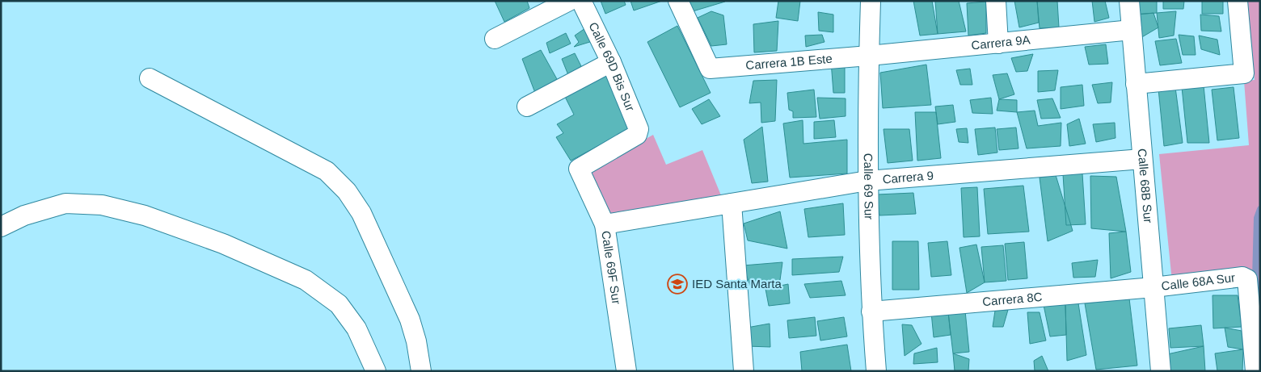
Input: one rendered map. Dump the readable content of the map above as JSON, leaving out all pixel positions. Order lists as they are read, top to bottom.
{
  "streets": {
    "street": [
      "Carrera 9A",
      "Carrera 1B Este",
      "Calle 69D Bis Sur",
      "Carrera 9",
      "Calle 69 Sur",
      "Calle 68B Sur",
      "Calle 69F Sur",
      "Calle 68A Sur",
      "Carrera 8C"
    ]
  },
  "crossings": [
    ["Carrera 9A", "Carrera 1B Este"],
    ["Carrera 9A", "Calle 69 Sur"],
    ["Carrera 9A", "Calle 68B Sur"],
    ["Carrera 1B Este", "Calle 69 Sur"],
    ["Calle 69D Bis Sur", "Calle 69F Sur"],
    ["Carrera 9", "Calle 69 Sur"],
    ["Carrera 9", "Calle 68B Sur"],
    ["Carrera 9", "Calle 69F Sur"],
    ["Calle 69 Sur", "Carrera 8C"],
    ["Calle 68B Sur", "Calle 68A Sur"],
    ["Calle 68B Sur", "Carrera 8C"],
    ["Calle 68A Sur", "Carrera 8C"]
  ],
  "places": {
    "school or university": ["IED Santa Marta"]
  }
}
